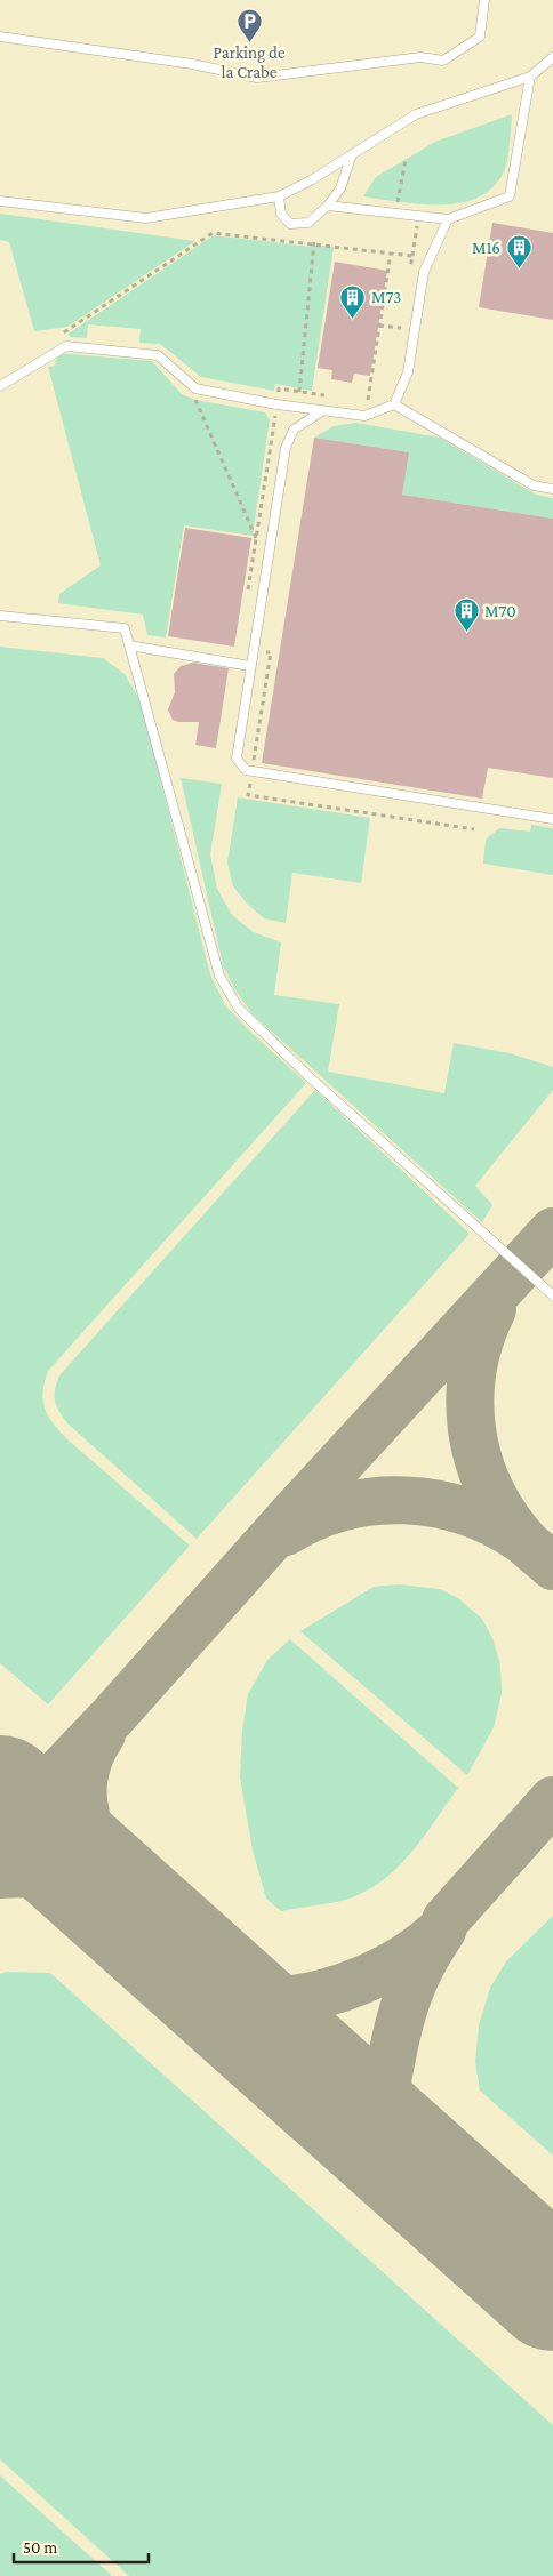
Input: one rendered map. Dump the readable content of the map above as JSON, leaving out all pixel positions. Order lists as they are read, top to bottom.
{
  "places": {
    "parking": ["Parking de la Crabe"],
    "building": ["M16", "M73", "M70"]
  },
  "scale_bar": "50 m"
}
